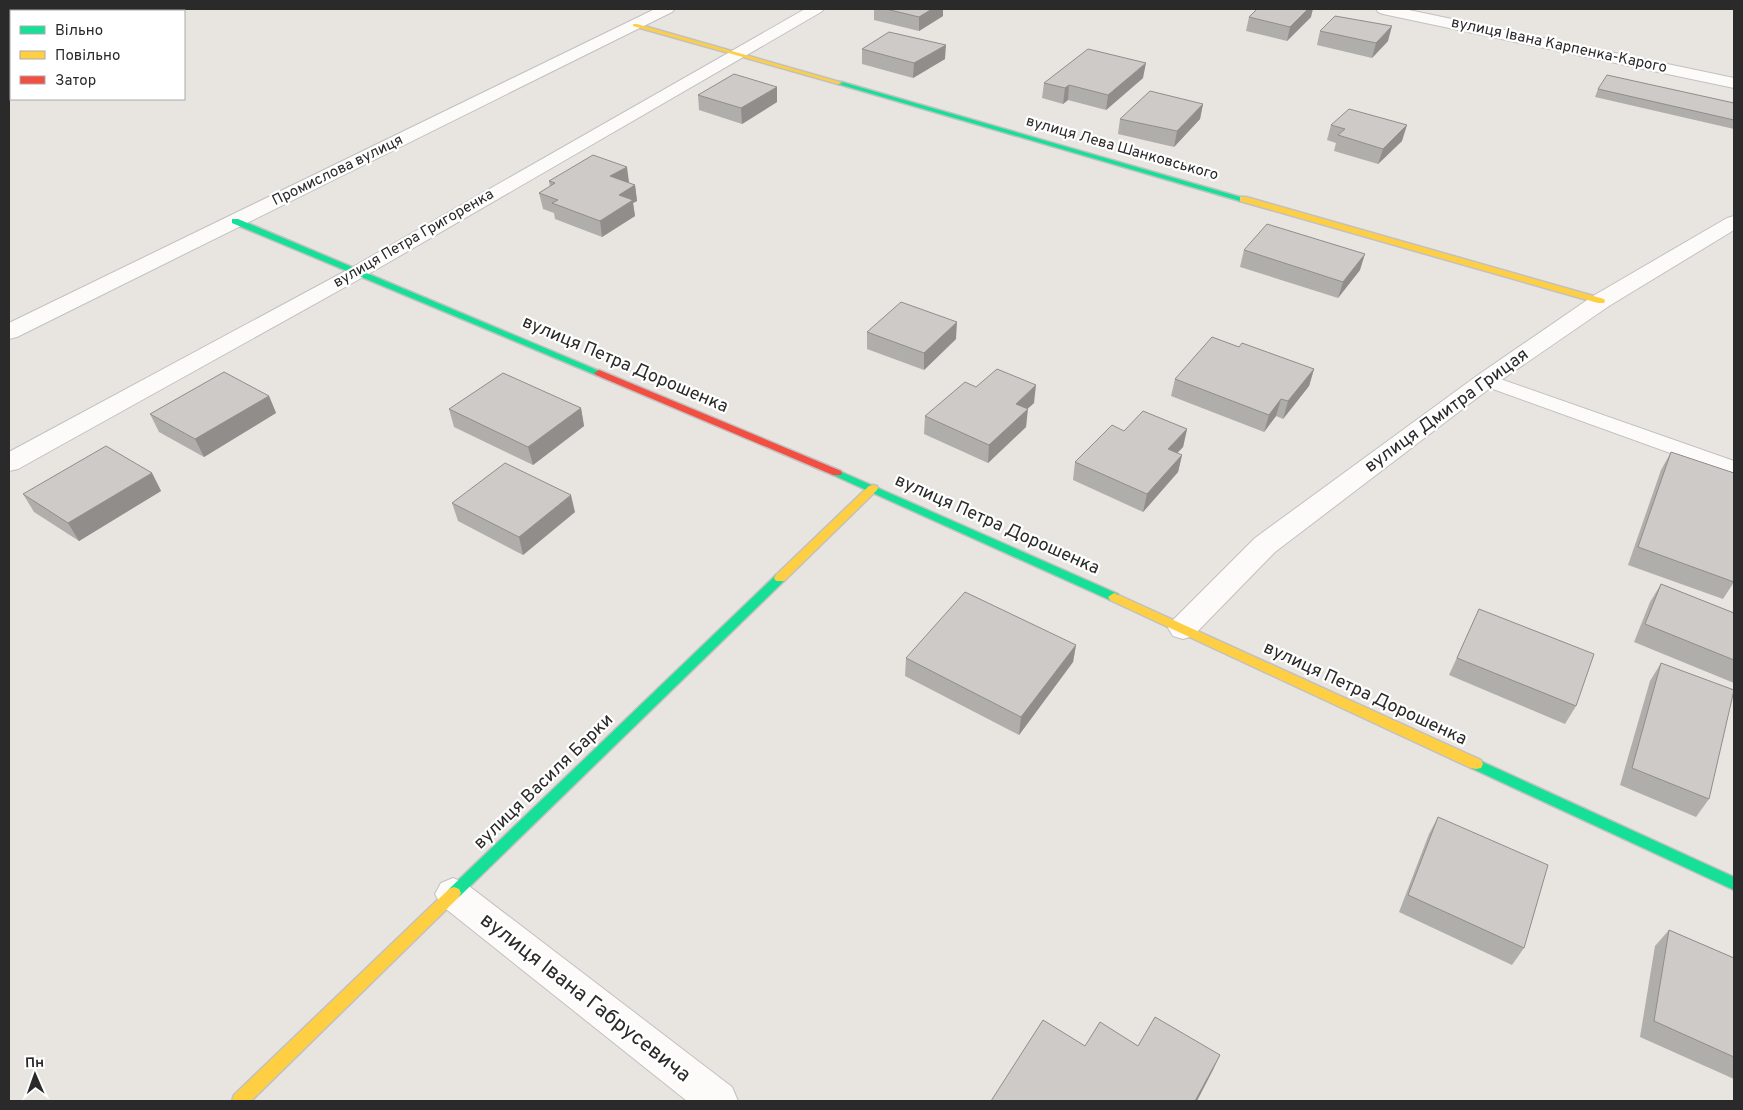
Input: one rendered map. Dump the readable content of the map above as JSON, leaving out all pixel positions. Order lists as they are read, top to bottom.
{
  "streets": {
    "street": [
      "вулиця Івана Карпенка-Карого",
      "вулиця Лева Шанковського",
      "Промислова вулиця",
      "вулиця Петра Григоренка",
      "вулиця Петра Дорошенка",
      "вулиця Дмитра Грицая",
      "вулиця Василя Барки",
      "вулиця Івана Габрусевича"
    ]
  },
  "crossings": [
    ["вулиця Лева Шанковського", "Промислова вулиця"],
    ["вулиця Лева Шанковського", "вулиця Петра Григоренка"],
    ["вулиця Лева Шанковського", "вулиця Дмитра Грицая"],
    ["Промислова вулиця", "вулиця Петра Дорошенка"],
    ["вулиця Петра Григоренка", "вулиця Петра Дорошенка"],
    ["вулиця Петра Дорошенка", "вулиця Дмитра Грицая"],
    ["вулиця Петра Дорошенка", "вулиця Василя Барки"],
    ["вулиця Василя Барки", "вулиця Івана Габрусевича"]
  ],
  "legend": ["Вільно", "Повільно", "Затор"],
  "north": "top"
}
